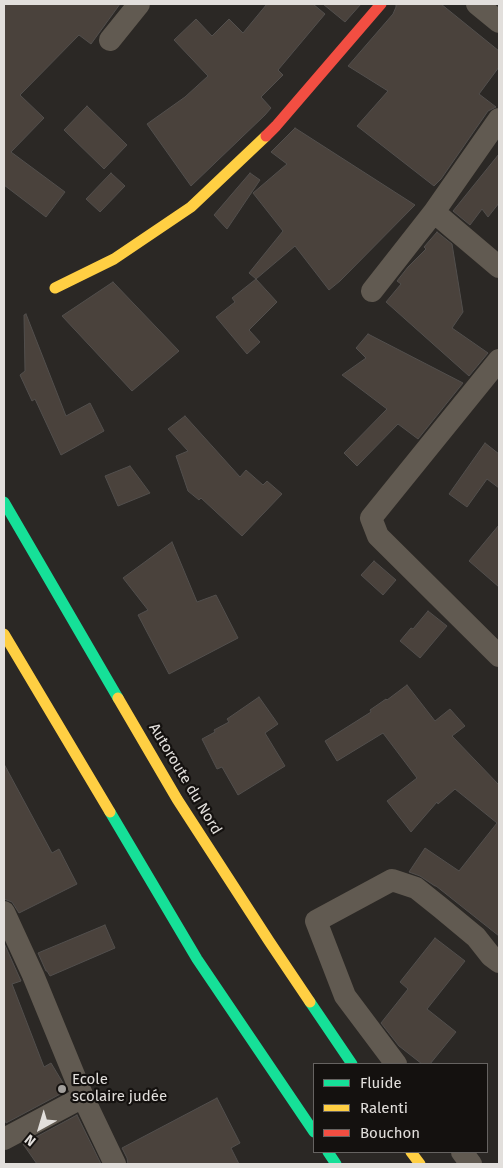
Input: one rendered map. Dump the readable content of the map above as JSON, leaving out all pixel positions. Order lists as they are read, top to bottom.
{
  "streets": {
    "main road": ["Autoroute du Nord"]
  },
  "places": ["Ecole scolaire judée"],
  "legend": ["Fluide", "Ralenti", "Bouchon"],
  "north": "bottom left"
}
